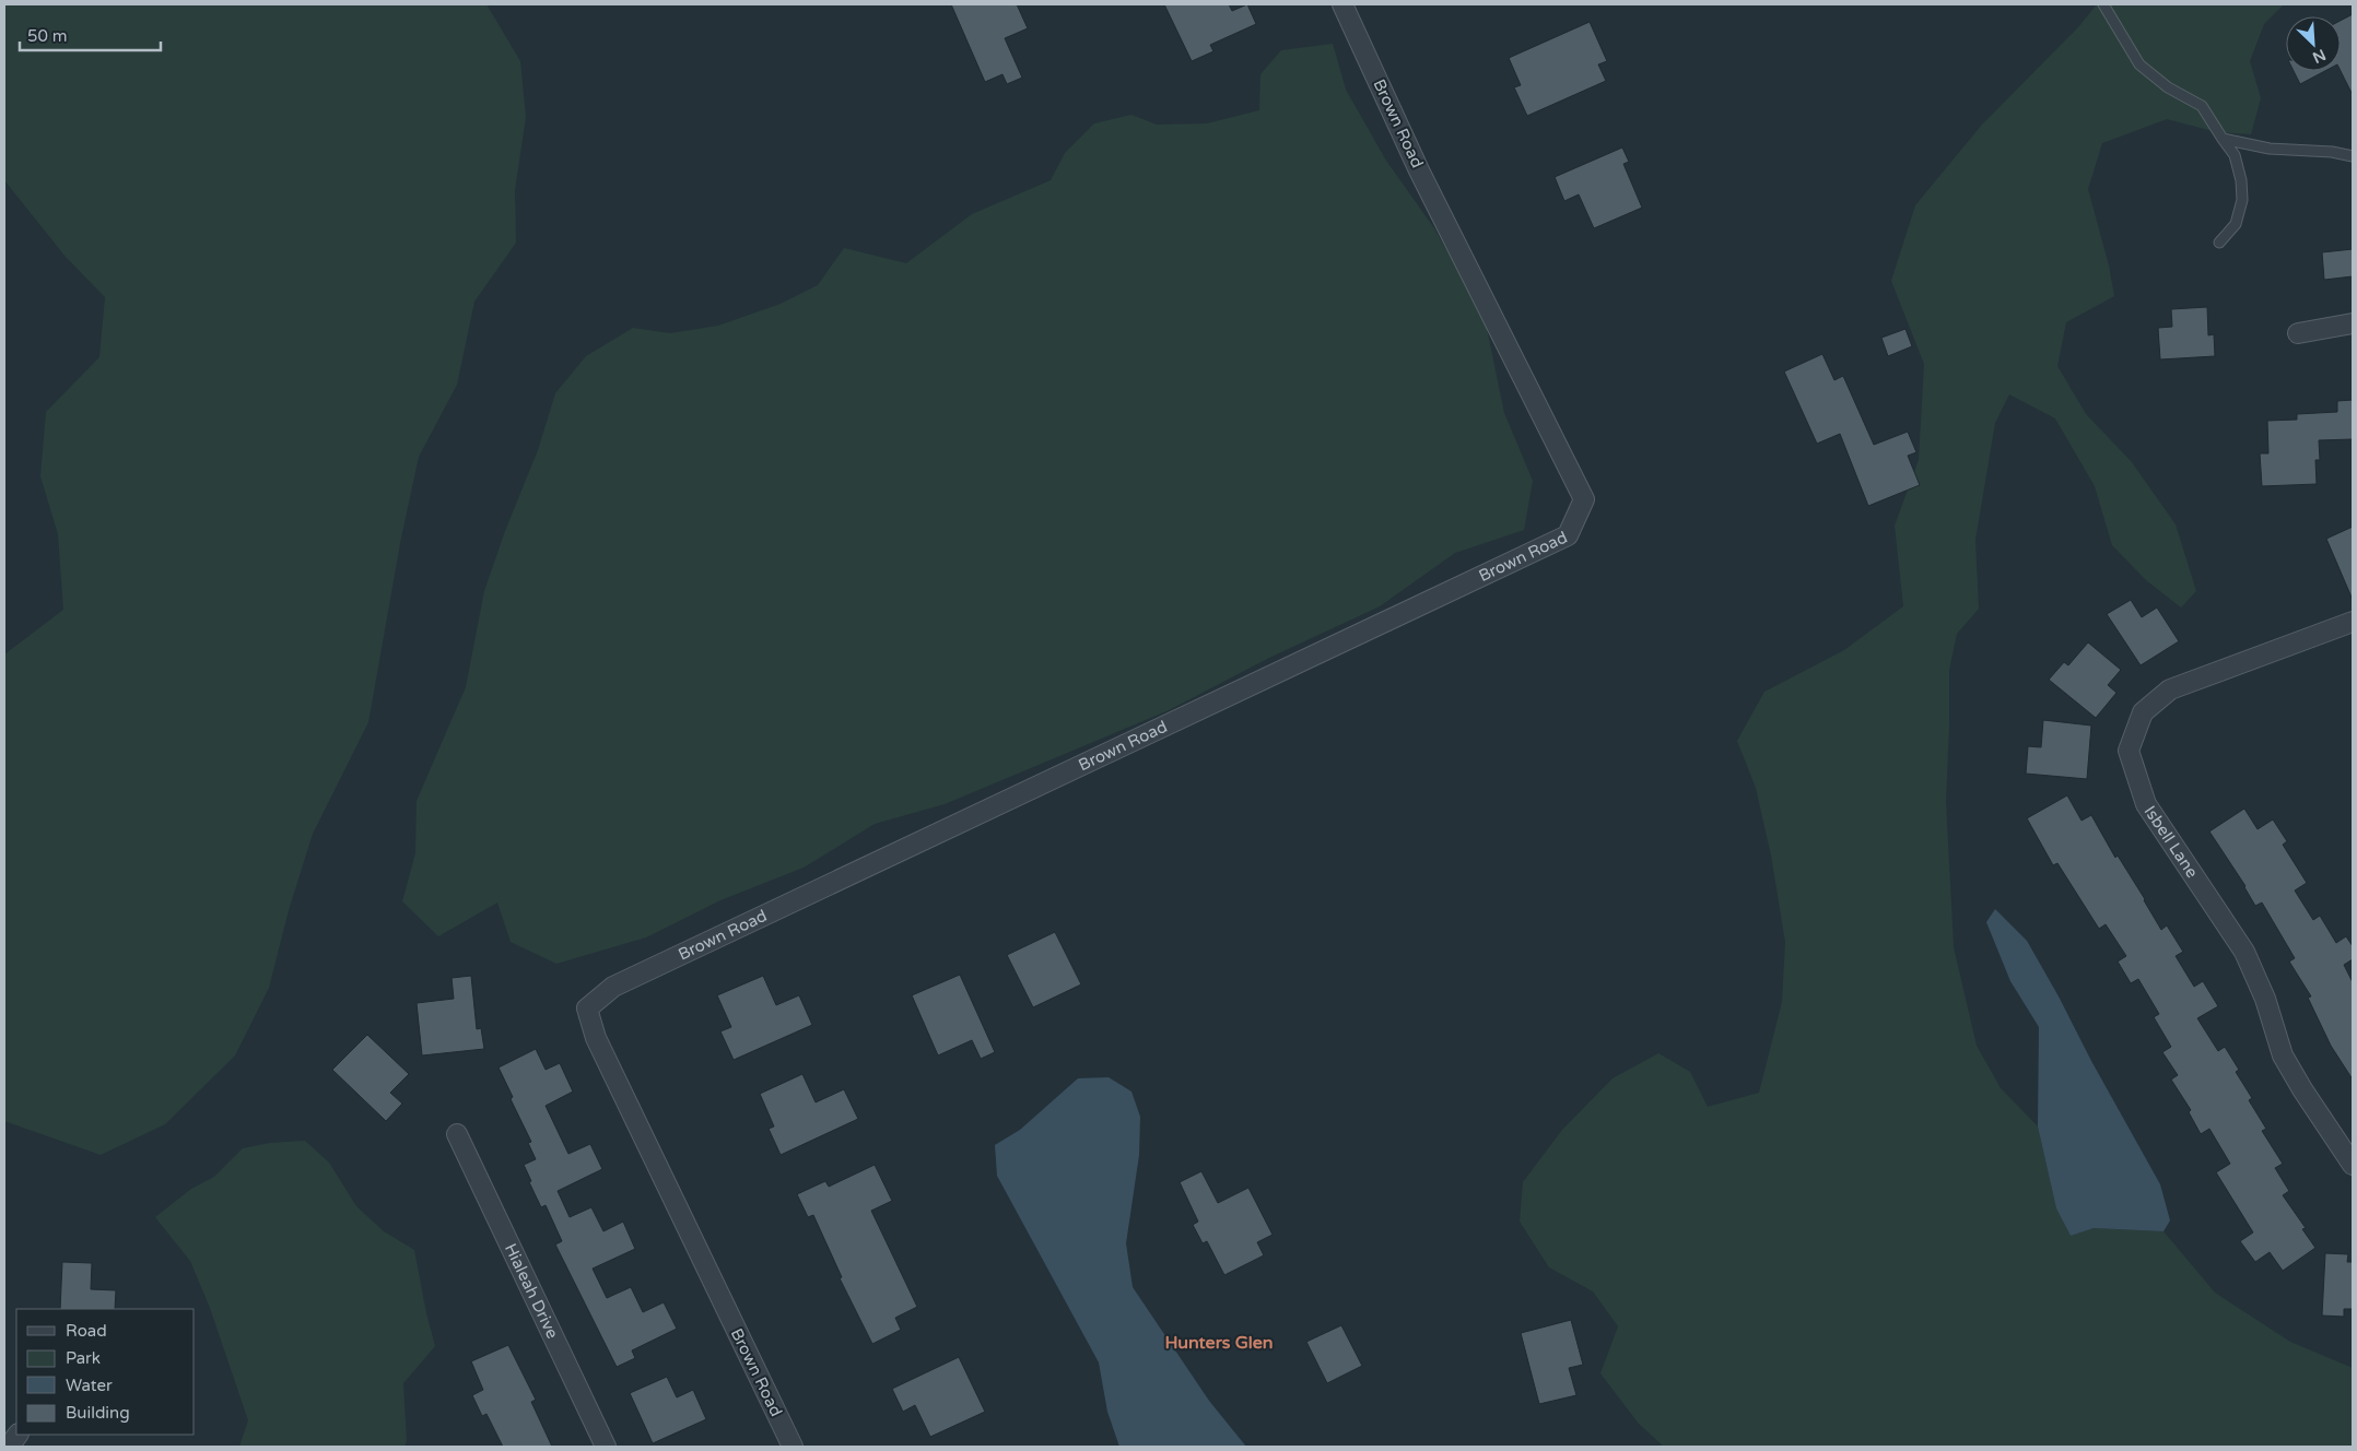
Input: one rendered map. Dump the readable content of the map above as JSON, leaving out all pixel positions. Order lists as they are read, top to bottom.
{
  "streets": {
    "street": ["Brown Road", "Isbell Lane", "Hialeah Drive"]
  },
  "districts": ["Hunters Glen"],
  "legend": [
    "Road",
    "Park",
    "Water",
    "Building"
  ],
  "scale_bar": "50 m",
  "north": "bottom right"
}
